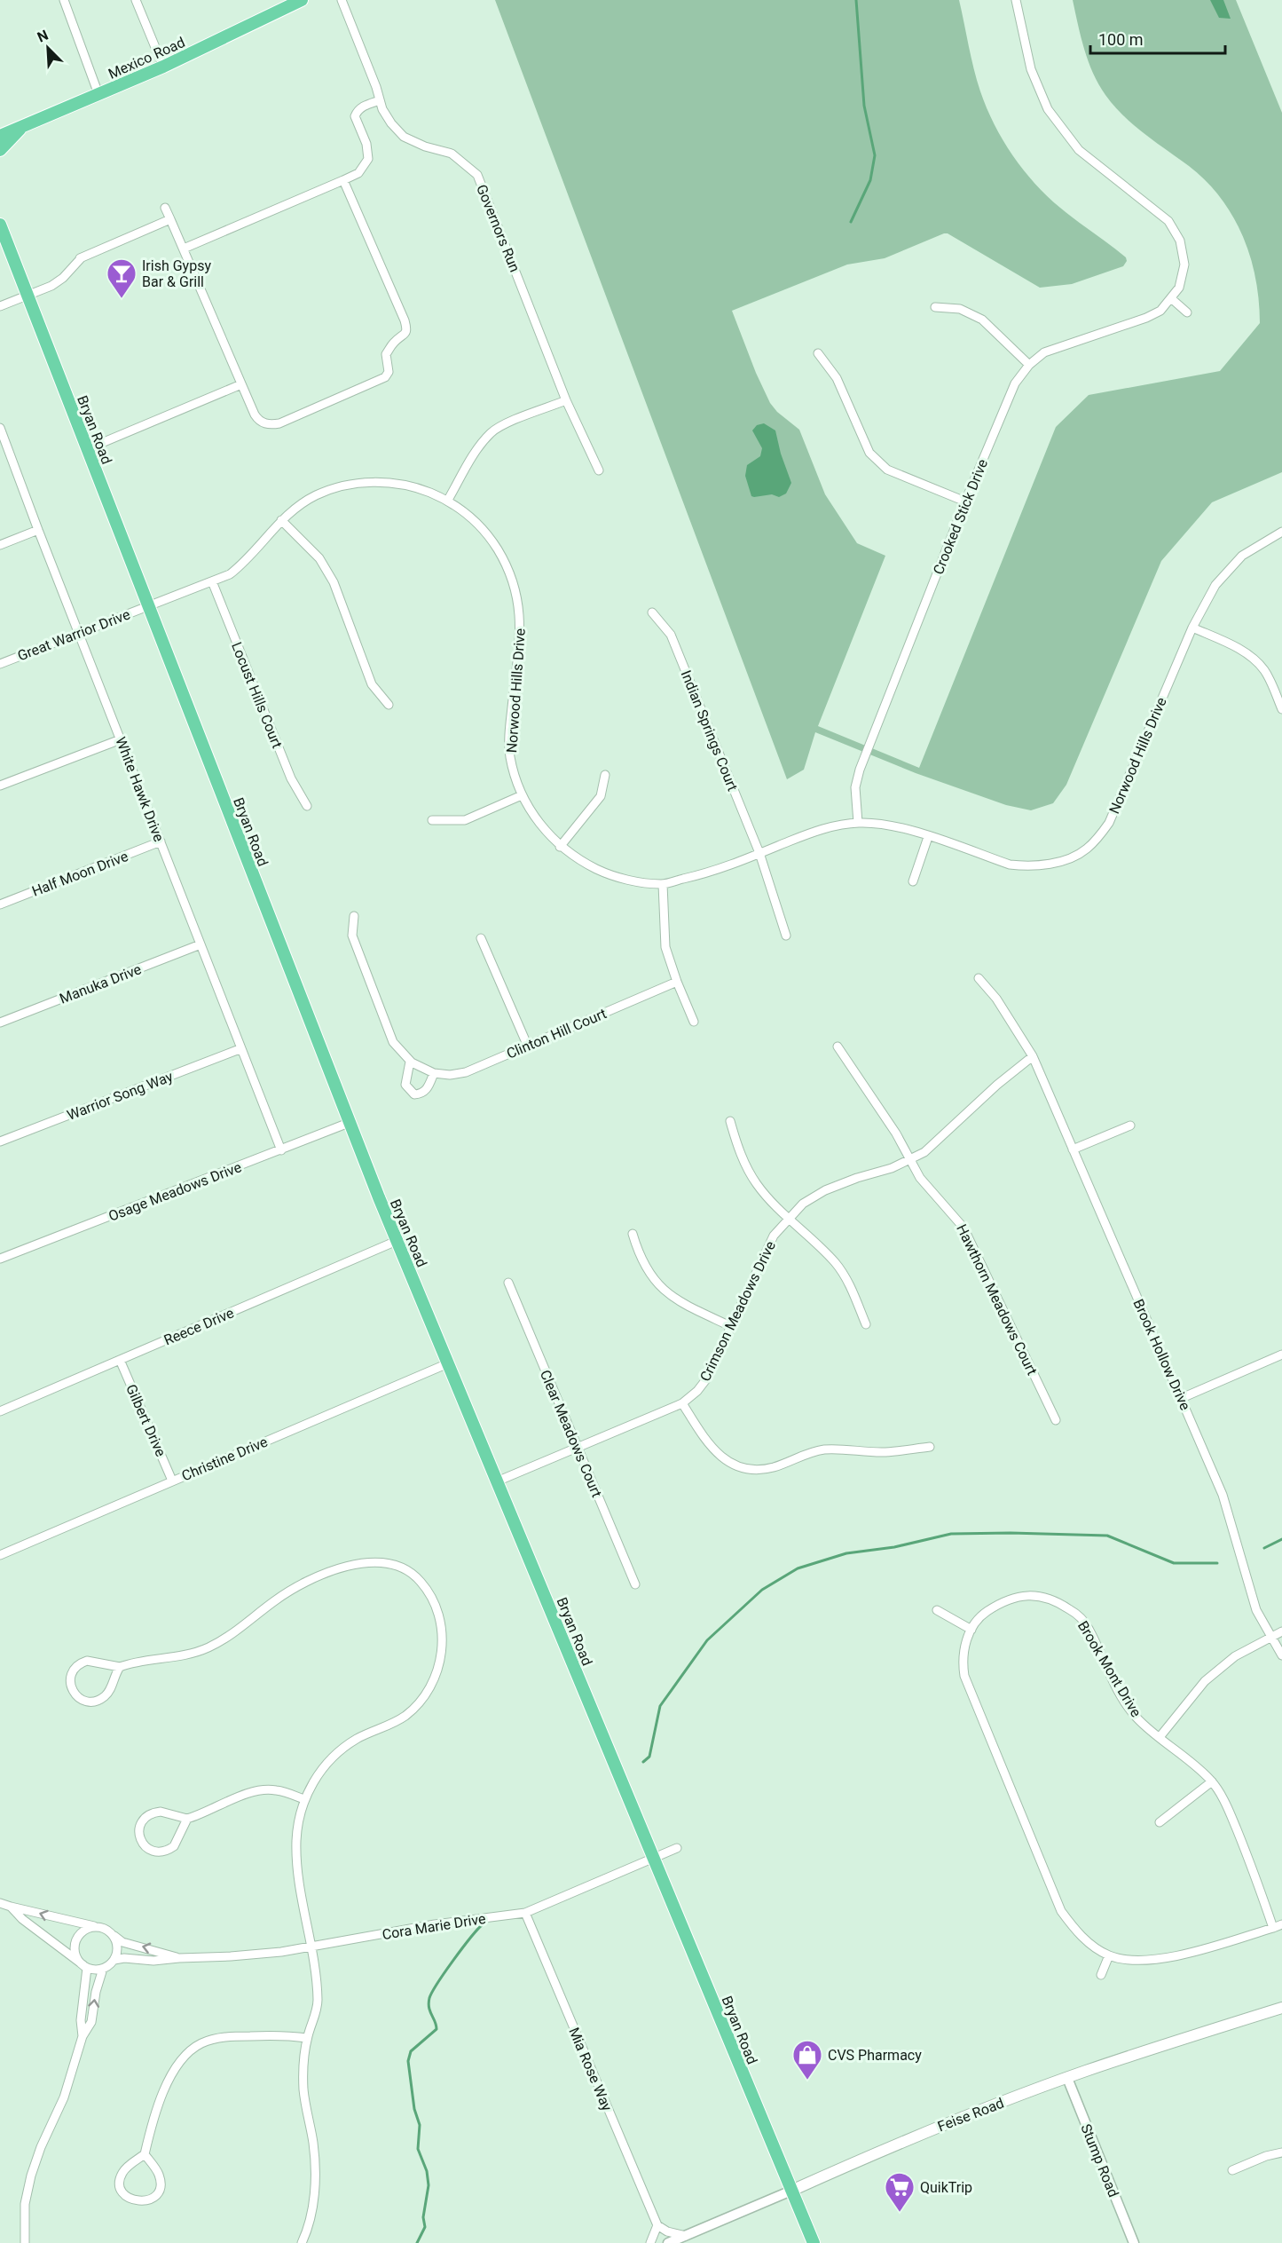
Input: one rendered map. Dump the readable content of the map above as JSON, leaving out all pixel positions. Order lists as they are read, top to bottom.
{
  "streets": {
    "main road": ["Mexico Road", "Bryan Road", "Feise Road"],
    "street": [
      "Governors Run",
      "Crooked Stick Drive",
      "Great Warrior Drive",
      "Norwood Hills Drive",
      "Locust Hills Court",
      "Indian Springs Court",
      "White Hawk Drive",
      "Half Moon Drive",
      "Manuka Drive",
      "Clinton Hill Court",
      "Warrior Song Way",
      "Osage Meadows Drive",
      "Hawthorn Meadows Court",
      "Crimson Meadows Drive",
      "Reece Drive",
      "Brook Hollow Drive",
      "Gilbert Drive",
      "Clear Meadows Court",
      "Christine Drive",
      "Brook Mont Drive",
      "Cora Marie Drive",
      "Mia Rose Way",
      "Stump Road"
    ]
  },
  "crossings": [
    ["Bryan Road", "Great Warrior Drive"],
    ["Bryan Road", "Norwood Hills Drive"],
    ["Bryan Road", "Osage Meadows Drive"],
    ["Bryan Road", "Crimson Meadows Drive"],
    ["Bryan Road", "Reece Drive"],
    ["Bryan Road", "Christine Drive"],
    ["Bryan Road", "Cora Marie Drive"],
    ["Bryan Road", "Feise Road"],
    ["Crooked Stick Drive", "Norwood Hills Drive"],
    ["Great Warrior Drive", "Norwood Hills Drive"],
    ["Great Warrior Drive", "White Hawk Drive"],
    ["Norwood Hills Drive", "Locust Hills Court"],
    ["Norwood Hills Drive", "Indian Springs Court"],
    ["White Hawk Drive", "Half Moon Drive"],
    ["White Hawk Drive", "Manuka Drive"],
    ["White Hawk Drive", "Warrior Song Way"],
    ["White Hawk Drive", "Osage Meadows Drive"],
    ["Hawthorn Meadows Court", "Crimson Meadows Drive"],
    ["Crimson Meadows Drive", "Brook Hollow Drive"],
    ["Crimson Meadows Drive", "Clear Meadows Court"],
    ["Reece Drive", "Gilbert Drive"],
    ["Gilbert Drive", "Christine Drive"],
    ["Cora Marie Drive", "Mia Rose Way"],
    ["Feise Road", "Stump Road"]
  ],
  "places": {
    "bar": ["Irish Gypsy Bar & Grill"],
    "shop": ["CVS Pharmacy"],
    "supermarket": ["QuikTrip"]
  },
  "scale_bar": "100 m",
  "north": "top left"
}
